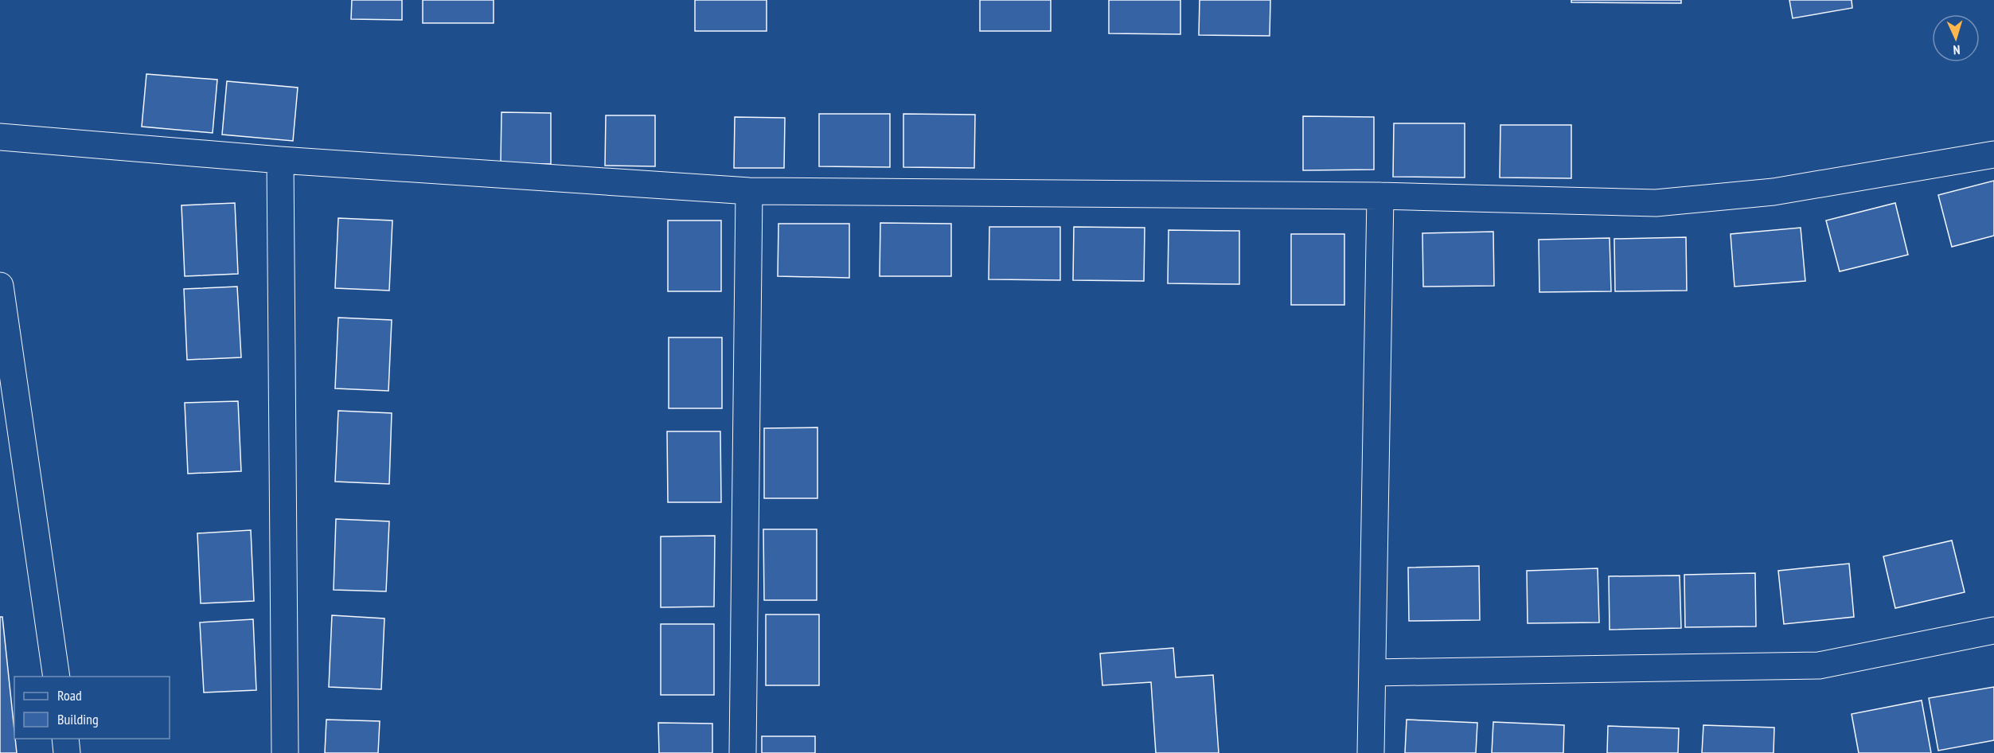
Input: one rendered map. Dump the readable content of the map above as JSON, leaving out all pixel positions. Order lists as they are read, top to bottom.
{
  "legend": ["Road", "Building"],
  "north": "bottom"
}
